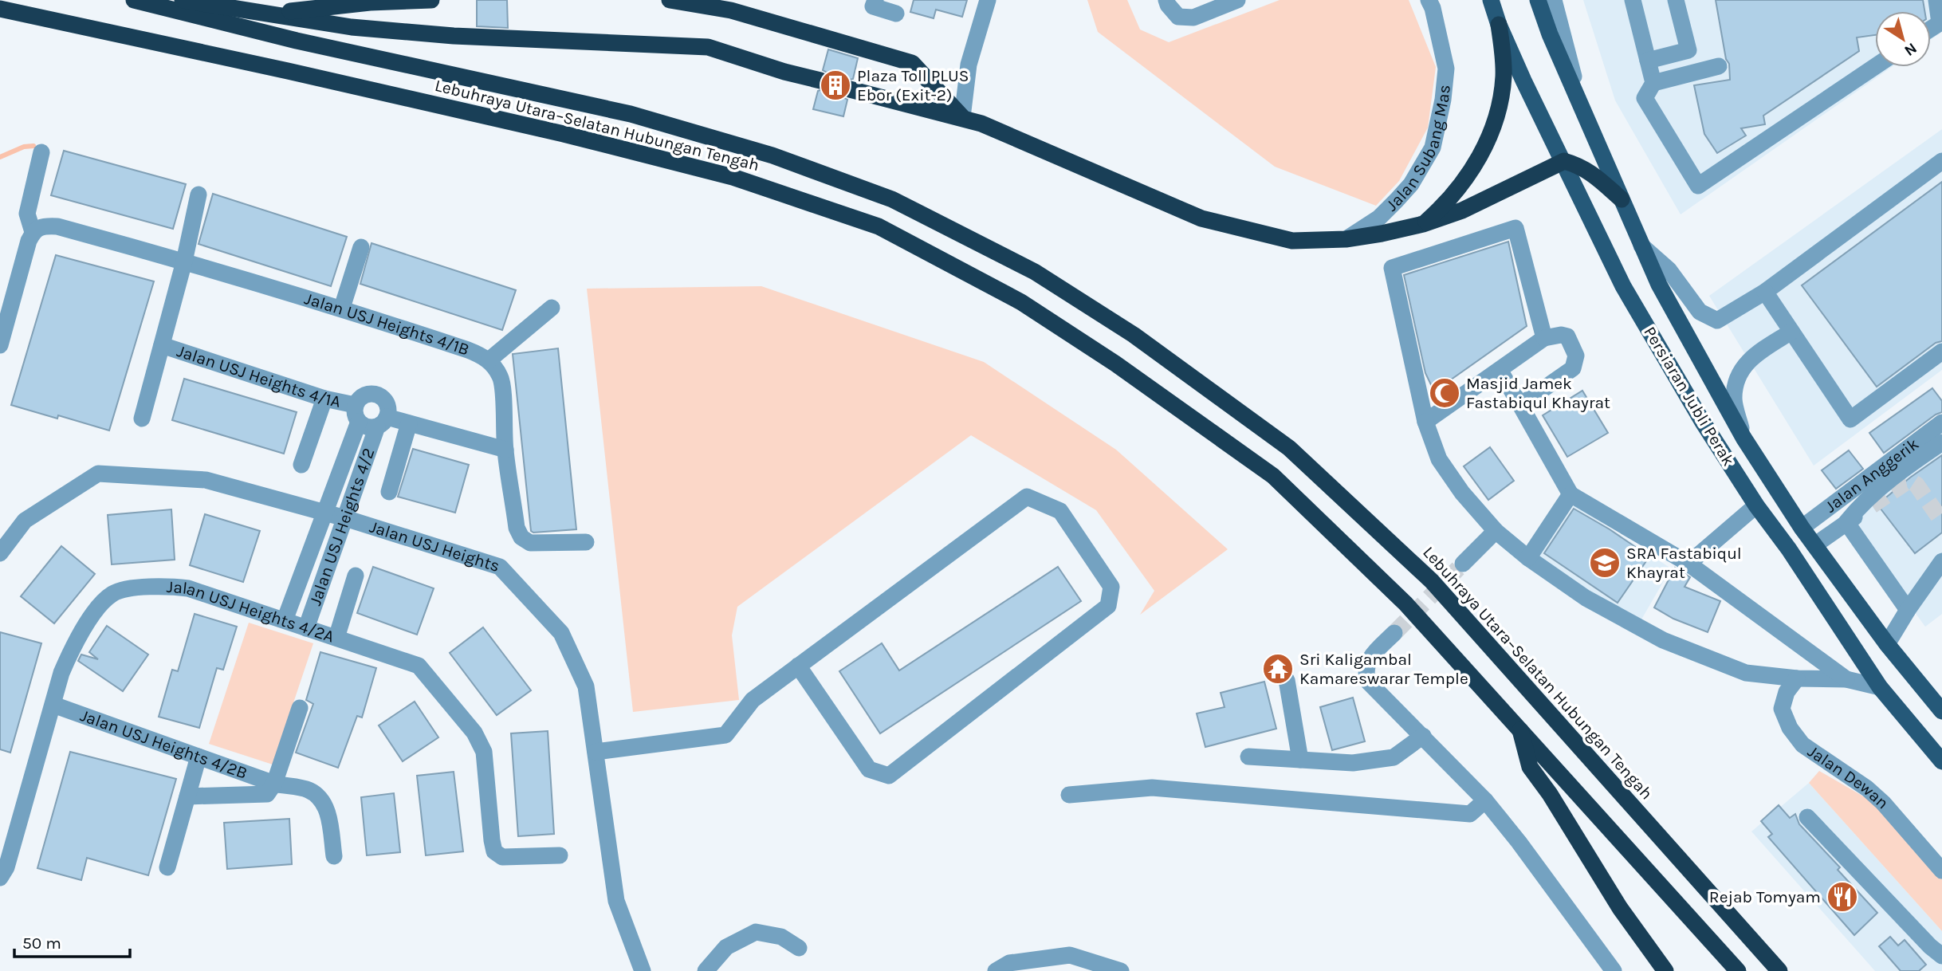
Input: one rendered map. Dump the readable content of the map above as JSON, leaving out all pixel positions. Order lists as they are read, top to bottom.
{
  "streets": {
    "highway": ["Lebuhraya Utara–Selatan Hubungan Tengah"],
    "main road": ["Persiaran Jubli Perak"],
    "street": [
      "Jalan Subang Mas",
      "Jalan USJ Heights 4/1B",
      "Jalan USJ Heights 4/1A",
      "Jalan Anggerik",
      "Jalan USJ Heights 4/2",
      "Jalan USJ Heights",
      "Jalan USJ Heights 4/2A",
      "Jalan USJ Heights 4/2B",
      "Jalan Dewan"
    ]
  },
  "crossings": [
    ["Jalan USJ Heights 4/1A", "Jalan USJ Heights 4/2"],
    ["Persiaran Jubli Perak", "Jalan Anggerik"],
    ["Jalan USJ Heights 4/2", "Jalan USJ Heights"],
    ["Jalan USJ Heights 4/2", "Jalan USJ Heights 4/2A"],
    ["Jalan USJ Heights 4/2A", "Jalan USJ Heights 4/2B"]
  ],
  "places": {
    "building": ["Plaza Toll PLUS Ebor (Exit-2)"],
    "mosque": ["Masjid Jamek Fastabiqul Khayrat"],
    "school or university": ["SRA Fastabiqul Khayrat"],
    "temple": ["Sri Kaligambal Kamareswarar Temple"],
    "restaurant": ["Rejab Tomyam"]
  },
  "scale_bar": "50 m",
  "north": "bottom right"
}
